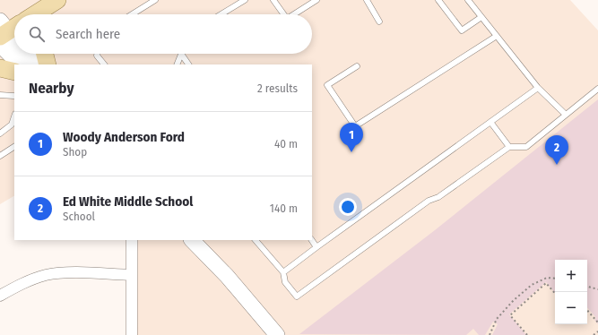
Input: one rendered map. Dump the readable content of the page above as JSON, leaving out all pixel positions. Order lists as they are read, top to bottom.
{
  "page": {
    "search": "Search here",
    "heading": ["Nearby", "2 results"],
    "list": [
      {
        "mark": "1",
        "name": "Woody Anderson Ford",
        "note": "Shop",
        "value": "40 m"
      },
      {
        "mark": "2",
        "name": "Ed White Middle School",
        "note": "School",
        "value": "140 m"
      }
    ],
    "pins": ["1", "2"],
    "map_buttons": ["+", "−"]
  }
}
